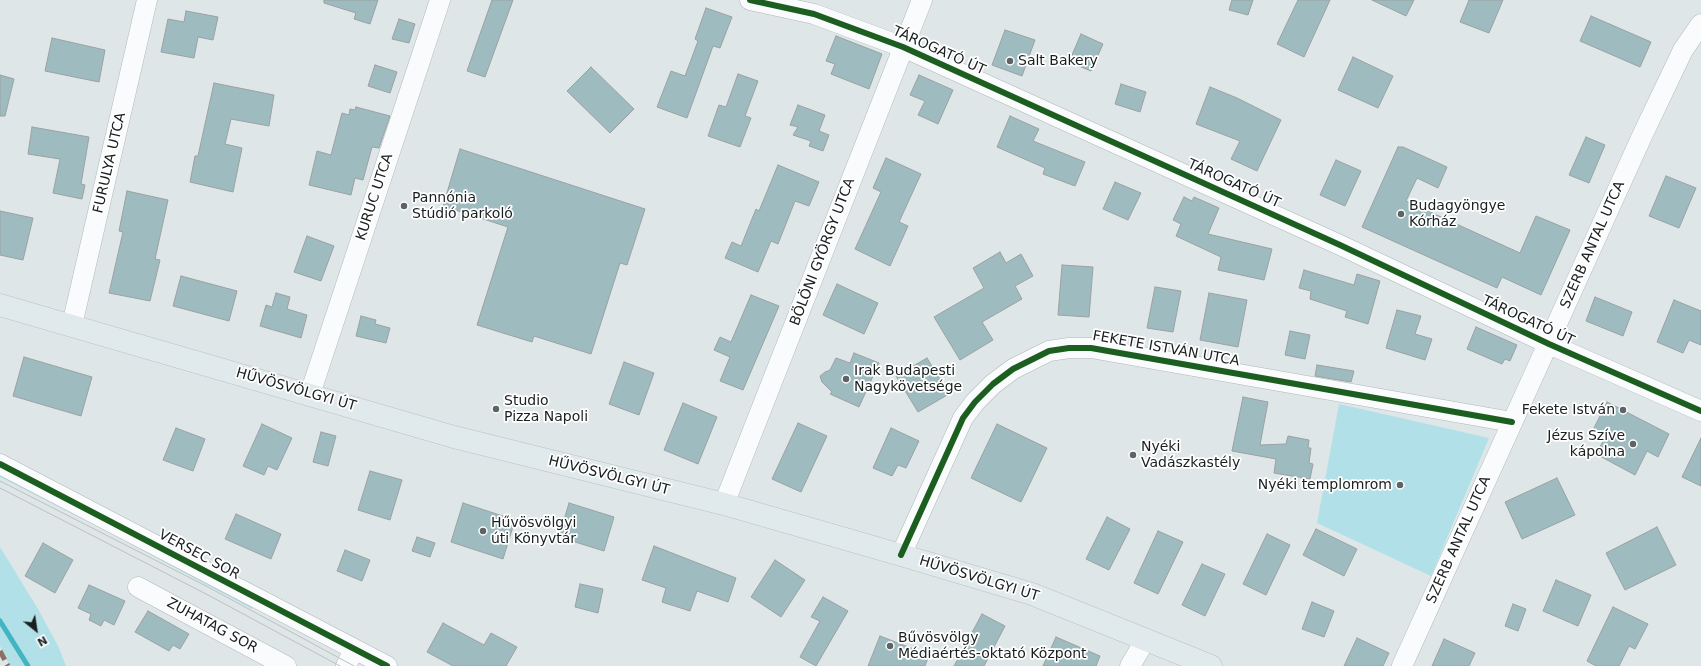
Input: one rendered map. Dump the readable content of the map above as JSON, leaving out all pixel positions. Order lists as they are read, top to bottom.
{
  "streets": {
    "main road": ["HŰVÖSVÖLGYI ÚT"],
    "street": [
      "TÁROGATÓ ÚT",
      "FURULYA UTCA",
      "KURUC UTCA",
      "SZERB ANTAL UTCA",
      "BÖLÖNI GYÖRGY UTCA",
      "FEKETE ISTVÁN UTCA",
      "VERSEC SOR",
      "ZUHATAG SOR"
    ]
  },
  "crossings": [
    ["TÁROGATÓ ÚT", "SZERB ANTAL UTCA"],
    ["TÁROGATÓ ÚT", "BÖLÖNI GYÖRGY UTCA"],
    ["FURULYA UTCA", "HŰVÖSVÖLGYI ÚT"],
    ["KURUC UTCA", "HŰVÖSVÖLGYI ÚT"],
    ["SZERB ANTAL UTCA", "FEKETE ISTVÁN UTCA"],
    ["BÖLÖNI GYÖRGY UTCA", "HŰVÖSVÖLGYI ÚT"],
    ["FEKETE ISTVÁN UTCA", "HŰVÖSVÖLGYI ÚT"]
  ],
  "places": [
    "Salt Bakery",
    "Pannónia Stúdió parkoló",
    "Budagyöngye Kórház",
    "Irak Budapesti Nagykövetsége",
    "Studio Pizza Napoli",
    "Fekete István",
    "Jézus Szíve kápolna",
    "Nyéki Vadászkastély",
    "Nyéki templomrom",
    "Hűvösvölgyi úti Könyvtár",
    "Bűvösvölgy Médiaértés-oktató Központ"
  ],
  "north": "bottom right"
}
